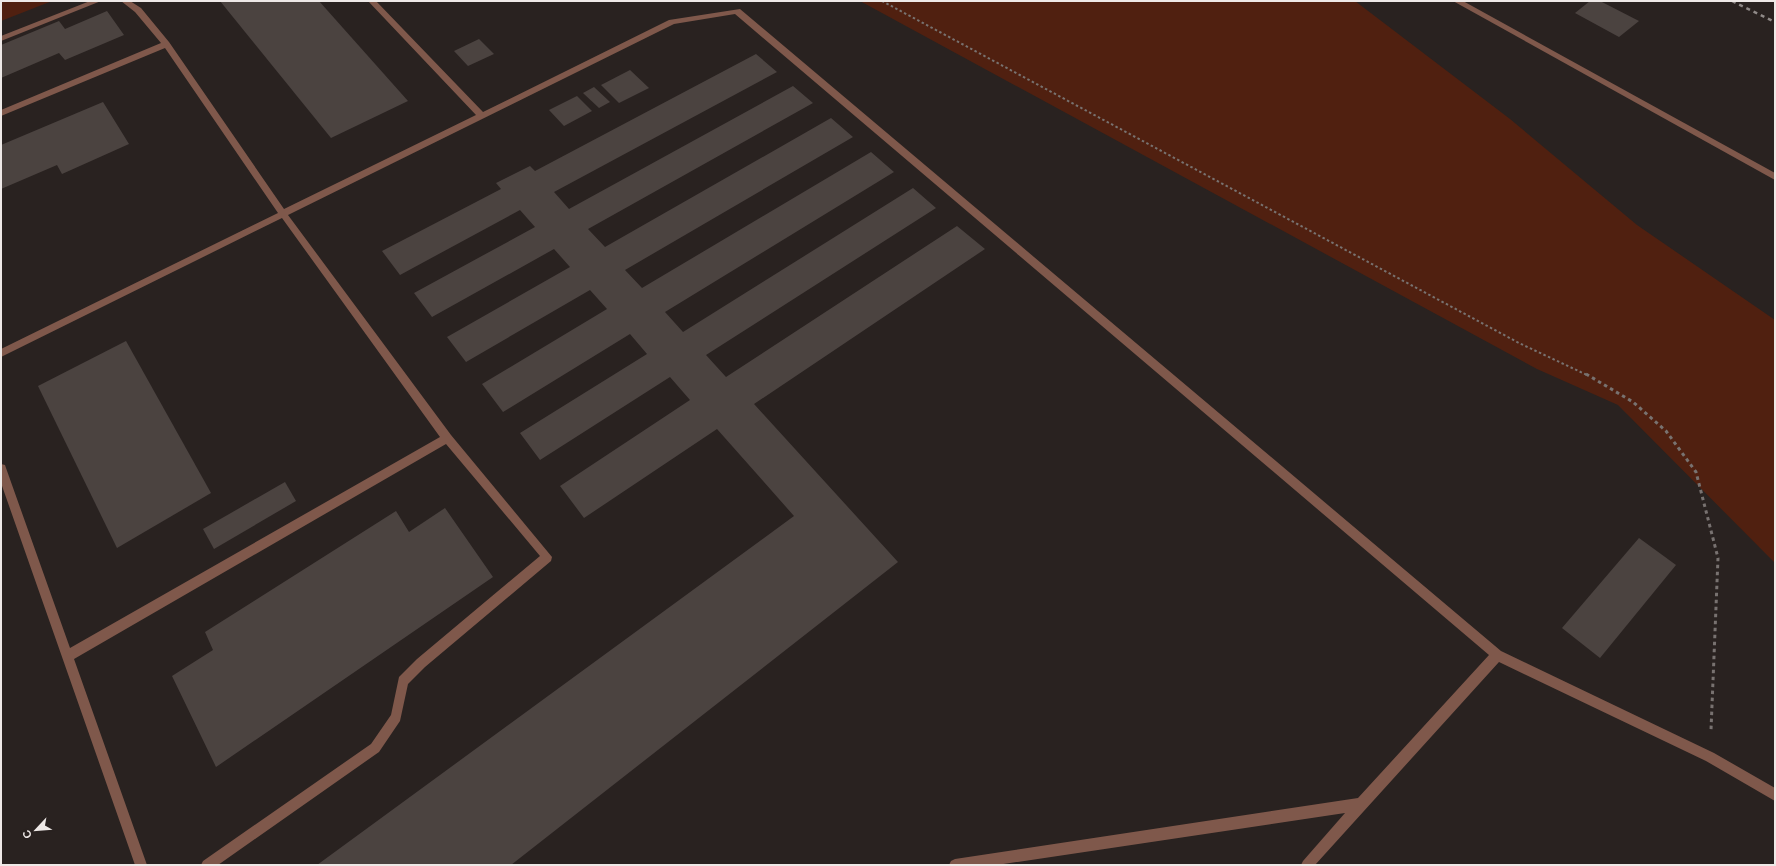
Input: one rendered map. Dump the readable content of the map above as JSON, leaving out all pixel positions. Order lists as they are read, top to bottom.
{
  "north": "bottom left"
}
